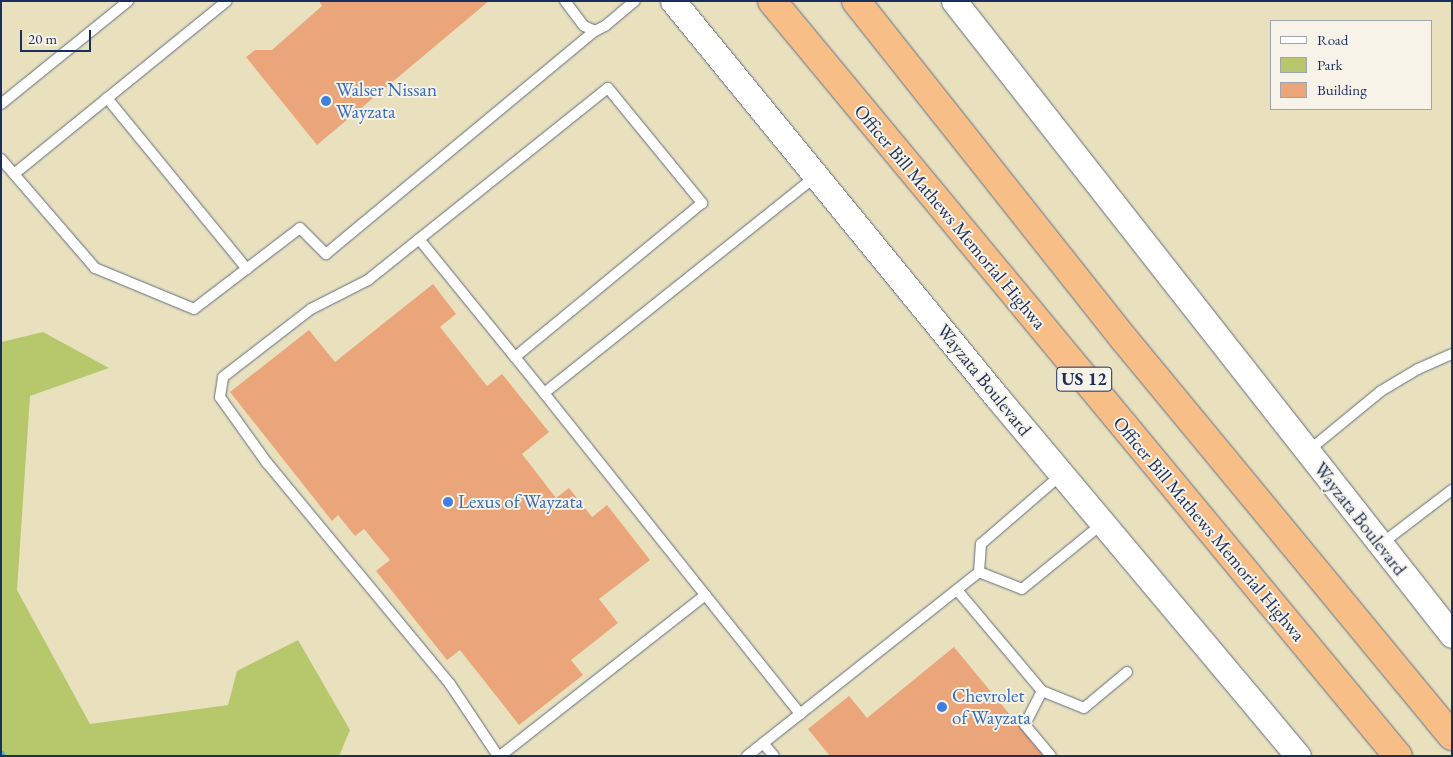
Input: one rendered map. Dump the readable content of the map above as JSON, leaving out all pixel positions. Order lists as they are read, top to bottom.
{
  "streets": {
    "highway": ["Officer Bill Mathews Memorial Highwa", "US 12"],
    "street": ["Wayzata Boulevard"]
  },
  "places": ["Walser Nissan Wayzata", "Lexus of Wayzata", "Chevrolet of Wayzata"],
  "legend": ["Road", "Park", "Building"],
  "scale_bar": "20 m"
}
